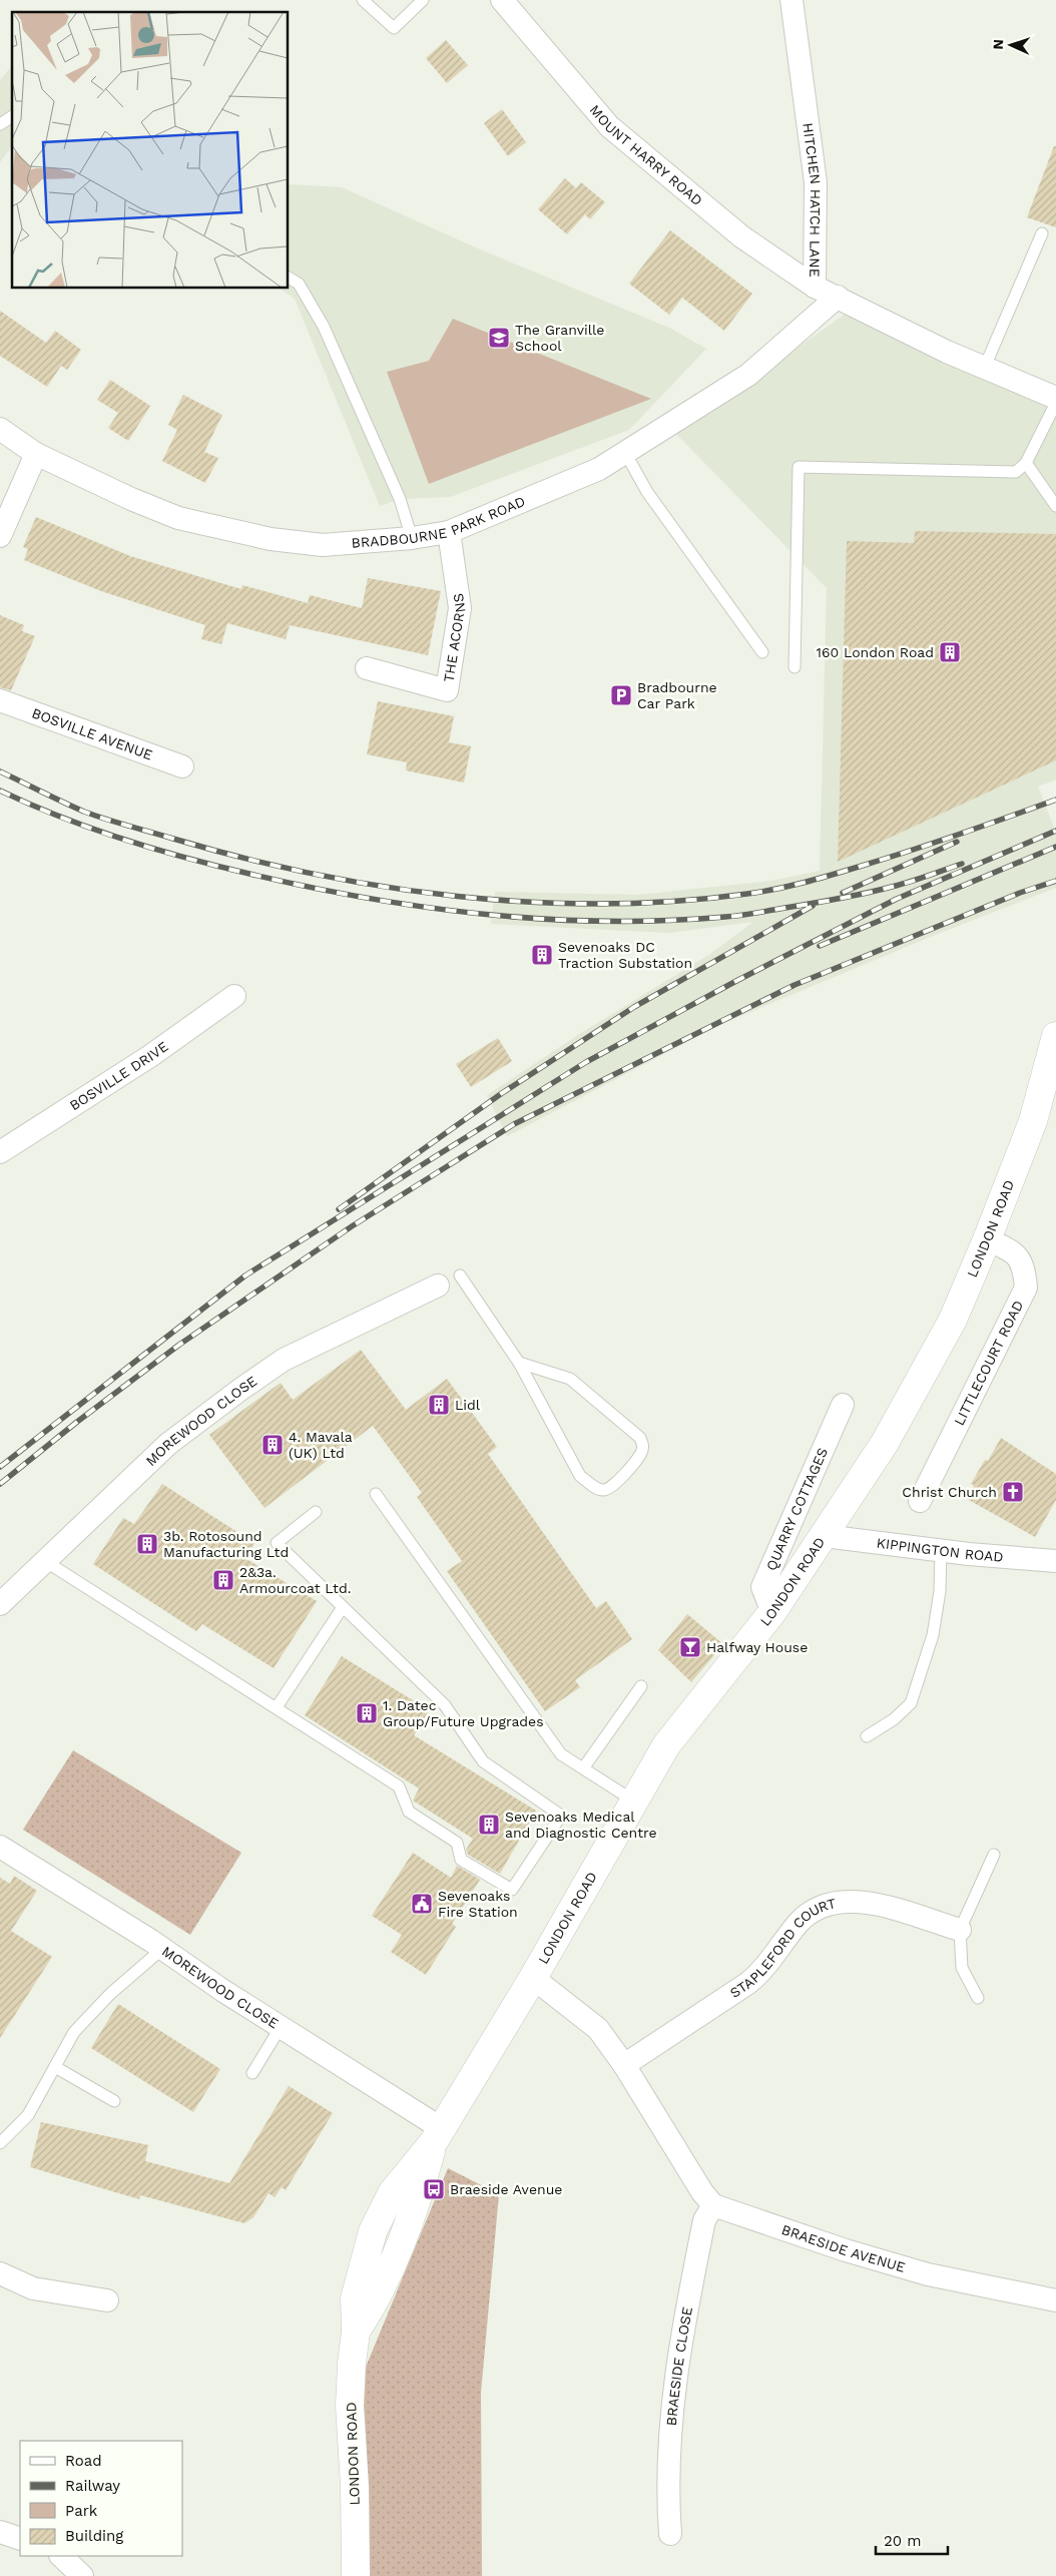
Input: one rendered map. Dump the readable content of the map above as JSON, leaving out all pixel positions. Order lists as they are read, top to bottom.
{
  "streets": {
    "main road": ["LONDON ROAD"],
    "street": [
      "MOUNT HARRY ROAD",
      "HITCHEN HATCH LANE",
      "BRADBOURNE PARK ROAD",
      "THE ACORNS",
      "BOSVILLE AVENUE",
      "BOSVILLE DRIVE",
      "LITTLECOURT ROAD",
      "MOREWOOD CLOSE",
      "QUARRY COTTAGES",
      "KIPPINGTON ROAD",
      "STAPLEFORD COURT",
      "BRAESIDE AVENUE",
      "BRAESIDE CLOSE"
    ]
  },
  "crossings": [
    ["MOUNT HARRY ROAD", "HITCHEN HATCH LANE"],
    ["HITCHEN HATCH LANE", "BRADBOURNE PARK ROAD"],
    ["BRADBOURNE PARK ROAD", "THE ACORNS"],
    ["LONDON ROAD", "LITTLECOURT ROAD"],
    ["LONDON ROAD", "MOREWOOD CLOSE"],
    ["LONDON ROAD", "QUARRY COTTAGES"],
    ["LONDON ROAD", "KIPPINGTON ROAD"],
    ["BRAESIDE AVENUE", "BRAESIDE CLOSE"]
  ],
  "places": {
    "school or university": ["The Granville School"],
    "building": [
      "160 London Road",
      "Sevenoaks DC Traction Substation",
      "Lidl",
      "4. Mavala (UK) Ltd",
      "3b. Rotosound Manufacturing Ltd",
      "2&3a. Armourcoat Ltd.",
      "1. Datec Group/Future Upgrades",
      "Sevenoaks Medical and Diagnostic Centre"
    ],
    "parking": ["Bradbourne Car Park"],
    "church": ["Christ Church"],
    "bar": ["Halfway House"],
    "public building": ["Sevenoaks Fire Station"],
    "bus stop": ["Braeside Avenue"]
  },
  "legend": [
    "Road",
    "Railway",
    "Park",
    "Building"
  ],
  "scale_bar": "20 m",
  "north": "left"
}
